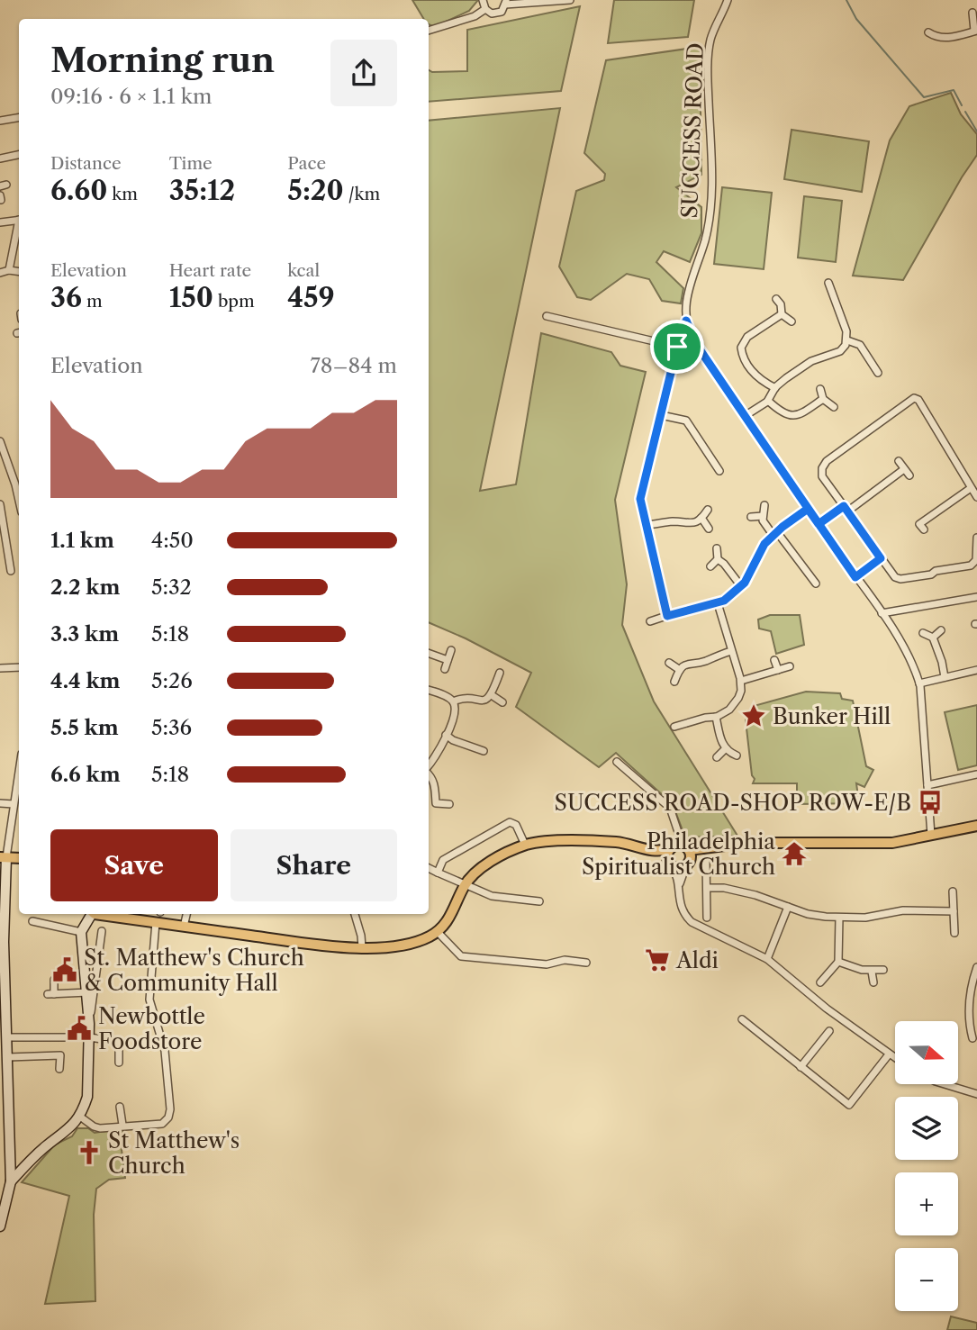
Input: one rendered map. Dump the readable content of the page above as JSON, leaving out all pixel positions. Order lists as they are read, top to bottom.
{
  "streets": {
    "street": ["SUCCESS ROAD"]
  },
  "places": {
    "place": ["Bunker Hill"],
    "bus stop": ["SUCCESS ROAD-SHOP ROW-E/B"],
    "temple": ["Philadelphia Spiritualist Church"],
    "supermarket": ["Aldi"],
    "public building": ["St. Matthew's Church & Community Hall", "Newbottle Foodstore"],
    "church": ["St Matthew's Church"]
  },
  "north": "right",
  "page": {
    "heading": ["Morning run", "09:16 · 6 × 1.1 km"],
    "stats": [
      ["Distance", "6.60 km"],
      ["Time", "35:12"],
      ["Pace", "5:20 /km"],
      ["Elevation", "36 m"],
      ["Heart rate", "150 bpm"],
      ["kcal", "459"]
    ],
    "chart": ["Elevation", "78–84 m"],
    "list": [
      {
        "name": "1.1 km",
        "note": "4:50"
      },
      {
        "name": "2.2 km",
        "note": "5:32"
      },
      {
        "name": "3.3 km",
        "note": "5:18"
      },
      {
        "name": "4.4 km",
        "note": "5:26"
      },
      {
        "name": "5.5 km",
        "note": "5:36"
      },
      {
        "name": "6.6 km",
        "note": "5:18"
      }
    ],
    "buttons": ["Save", "Share"],
    "map_buttons": ["+", "−"]
  }
}
